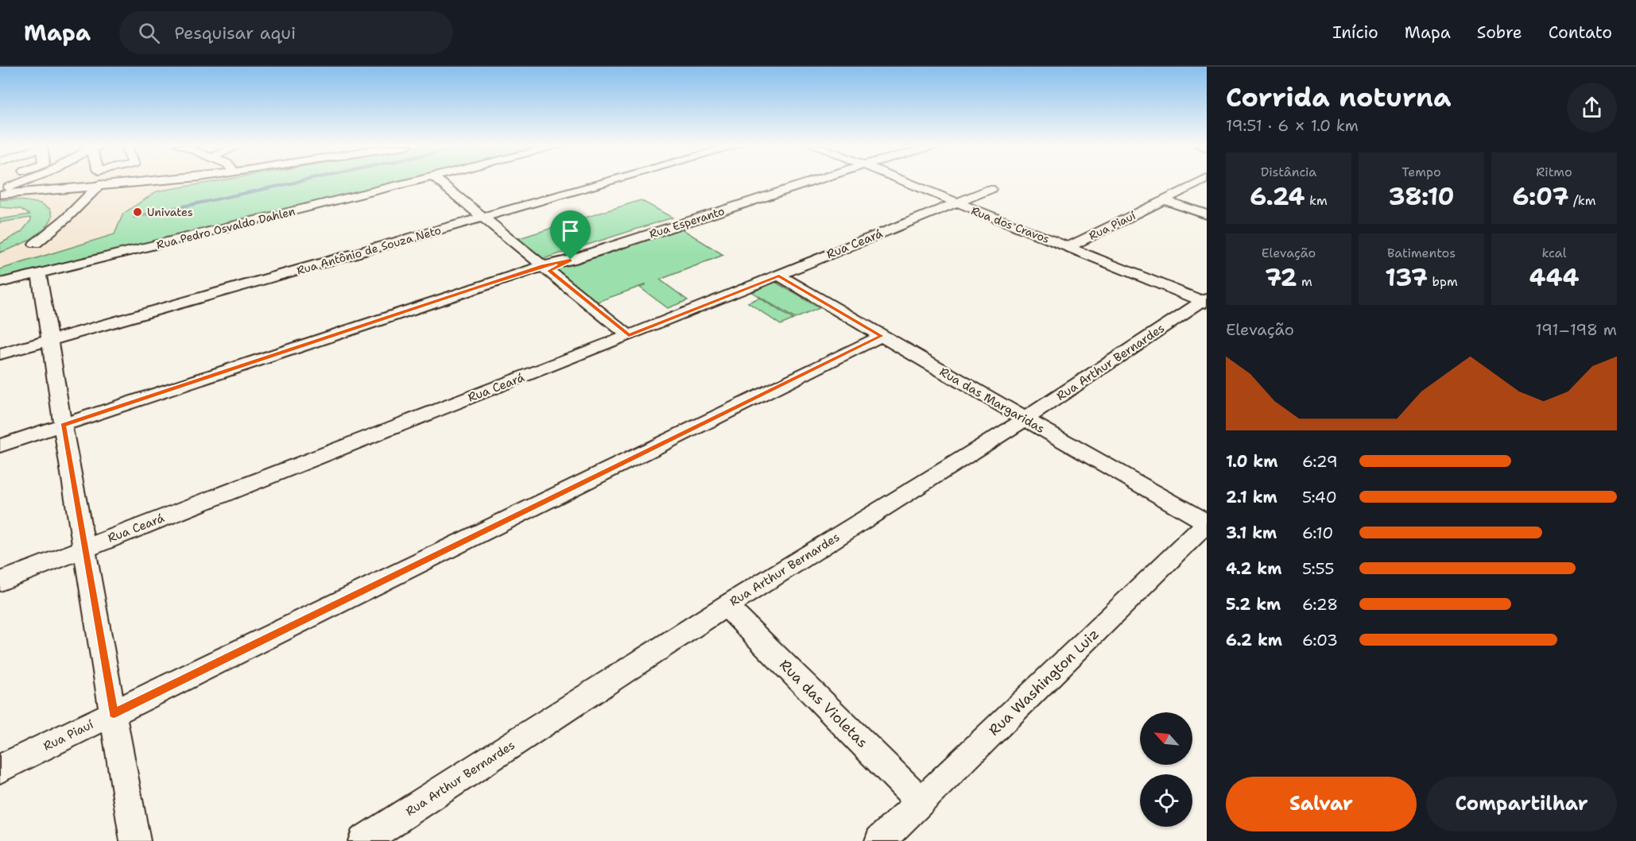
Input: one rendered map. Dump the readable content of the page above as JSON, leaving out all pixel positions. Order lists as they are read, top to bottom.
{
  "streets": {
    "street": [
      "Rua Esperanto",
      "Rua dos Cravos",
      "Rua Piauí",
      "Rua Pedro Osvaldo Dahlen",
      "Rua Ceará",
      "Rua Antônio de Souza Neto",
      "Rua Arthur Bernardes",
      "Rua das Margaridas",
      "Rua Washington Luiz",
      "Rua das Violetas"
    ]
  },
  "crossings": [
    ["Rua dos Cravos", "Rua Piauí"],
    ["Rua dos Cravos", "Rua Ceará"],
    ["Rua dos Cravos", "Rua Arthur Bernardes"],
    ["Rua Piauí", "Rua das Margaridas"],
    ["Rua Ceará", "Rua das Margaridas"],
    ["Rua Arthur Bernardes", "Rua das Margaridas"],
    ["Rua Arthur Bernardes", "Rua das Violetas"],
    ["Rua das Margaridas", "Rua Washington Luiz"],
    ["Rua Washington Luiz", "Rua das Violetas"]
  ],
  "places": ["Univates"],
  "north": "top left",
  "page": {
    "header": "Mapa",
    "search": "Pesquisar aqui",
    "nav": [
      "Início",
      "Mapa",
      "Sobre",
      "Contato"
    ],
    "heading": ["Corrida noturna", "19:51 · 6 × 1.0 km"],
    "stats": [
      ["Distância", "6.24 km"],
      ["Tempo", "38:10"],
      ["Ritmo", "6:07 /km"],
      ["Elevação", "72 m"],
      ["Batimentos", "137 bpm"],
      ["kcal", "444"]
    ],
    "chart": ["Elevação", "191–198 m"],
    "list": [
      {
        "name": "1.0 km",
        "note": "6:29"
      },
      {
        "name": "2.1 km",
        "note": "5:40"
      },
      {
        "name": "3.1 km",
        "note": "6:10"
      },
      {
        "name": "4.2 km",
        "note": "5:55"
      },
      {
        "name": "5.2 km",
        "note": "6:28"
      },
      {
        "name": "6.2 km",
        "note": "6:03"
      }
    ],
    "buttons": ["Salvar", "Compartilhar"]
  }
}
